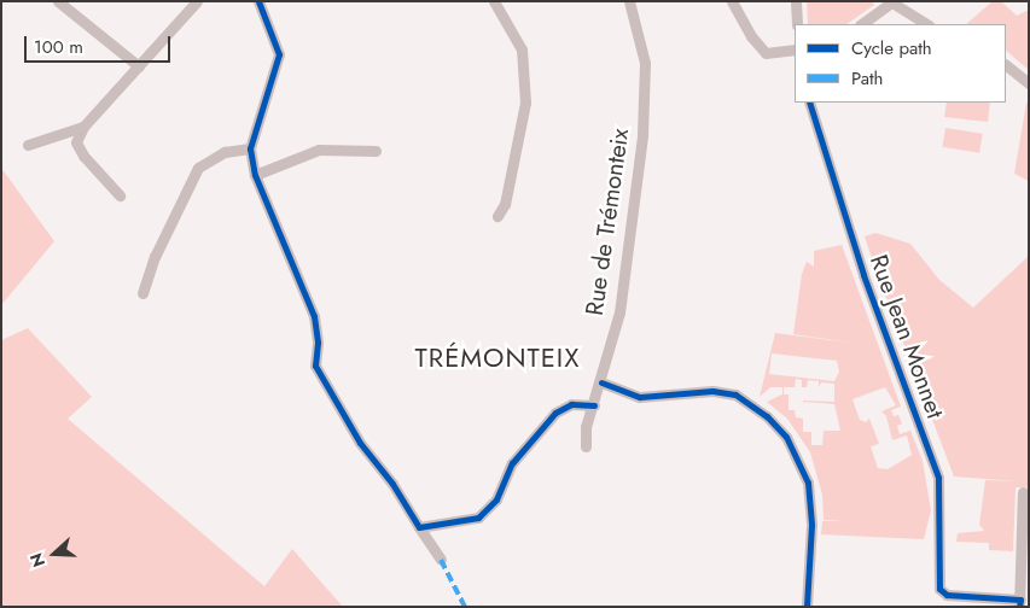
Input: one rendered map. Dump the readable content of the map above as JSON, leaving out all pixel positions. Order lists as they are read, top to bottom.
{
  "streets": {
    "street": ["Rue de Trémonteix", "Rue Jean Monnet"]
  },
  "districts": ["TRÉMONTEIX"],
  "legend": ["Cycle path", "Path"],
  "scale_bar": "100 m",
  "north": "left"
}
